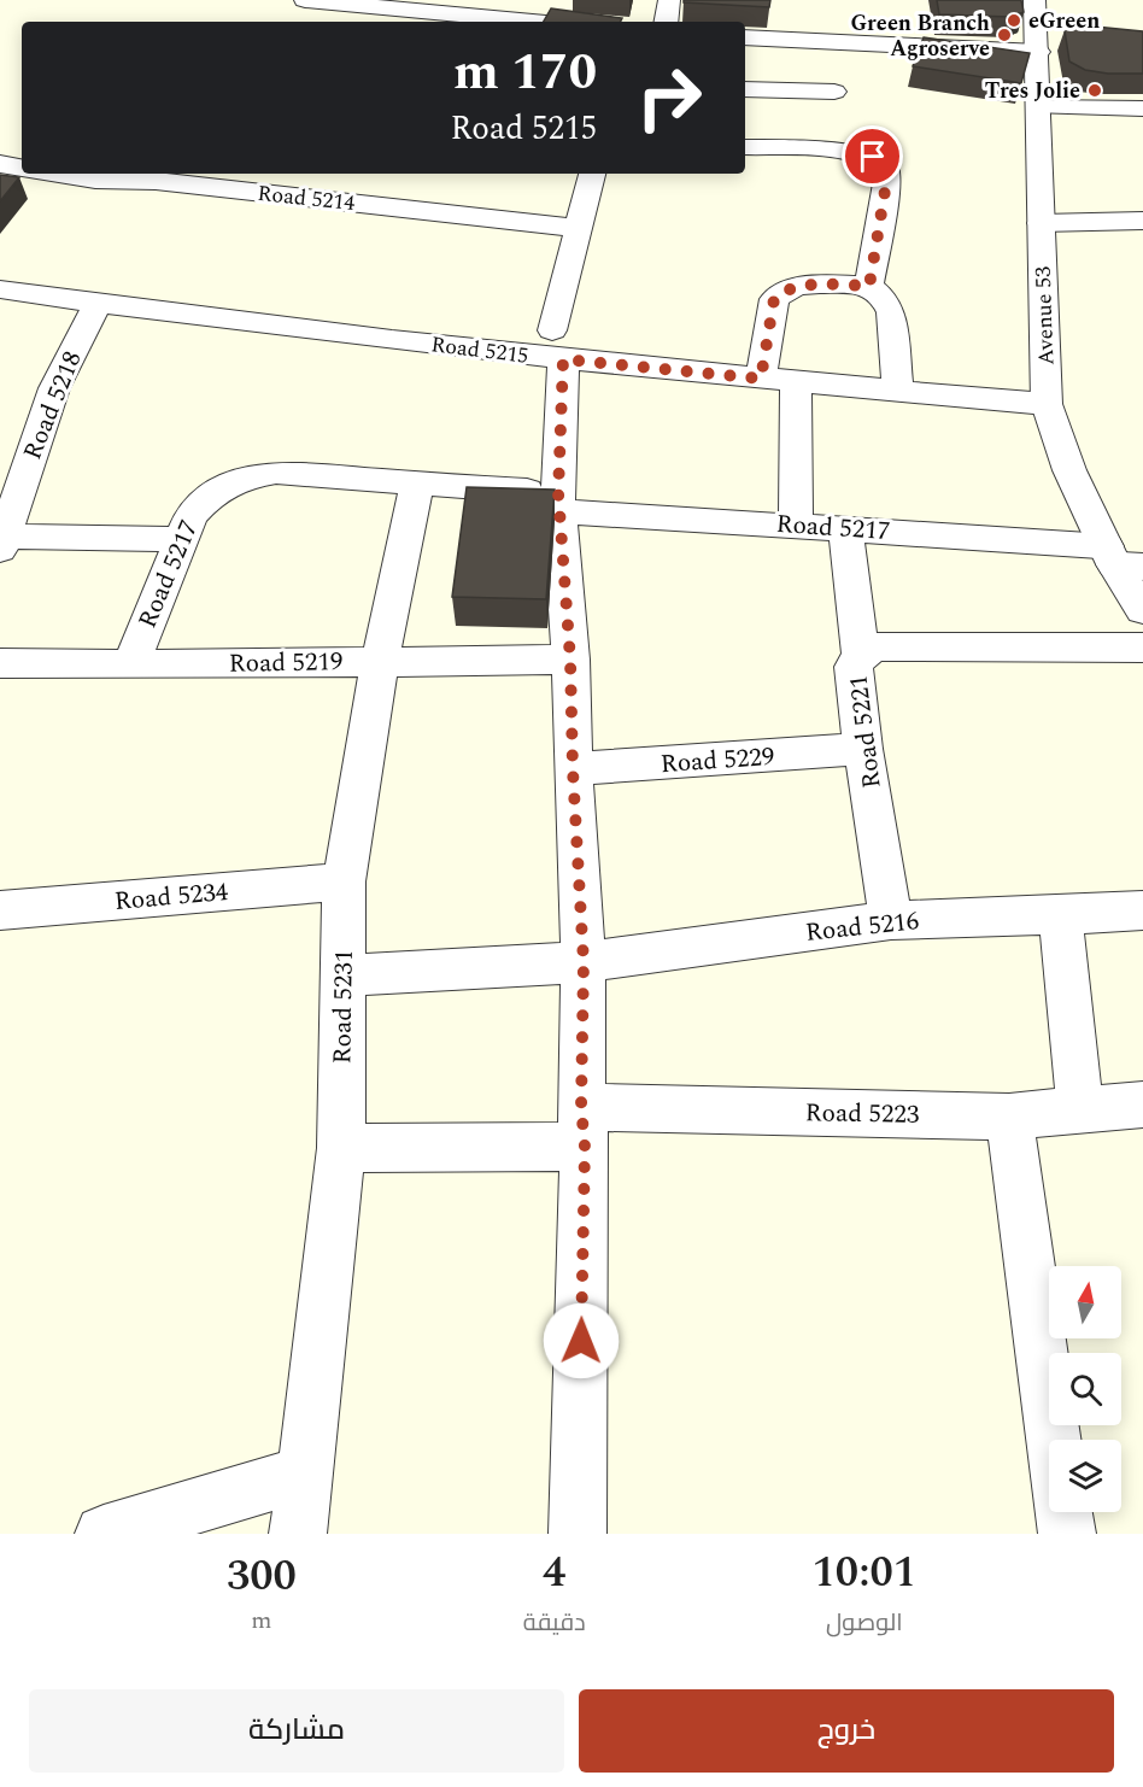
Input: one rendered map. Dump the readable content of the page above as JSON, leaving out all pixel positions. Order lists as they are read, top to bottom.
{
  "streets": {
    "street": [
      "Road 5214",
      "Avenue 53",
      "Road 5215",
      "Road 5218",
      "Road 5217",
      "Road 5219",
      "Road 5221",
      "Road 5229",
      "Road 5234",
      "Road 5216",
      "Road 5231",
      "Road 5223"
    ]
  },
  "crossings": [
    ["Avenue 53", "Road 5215"],
    ["Avenue 53", "Road 5217"],
    ["Road 5215", "Road 5218"],
    ["Road 5217", "Road 5219"],
    ["Road 5217", "Road 5231"],
    ["Road 5219", "Road 5231"],
    ["Road 5221", "Road 5229"],
    ["Road 5221", "Road 5216"],
    ["Road 5234", "Road 5231"],
    ["Road 5216", "Road 5231"],
    ["Road 5231", "Road 5223"]
  ],
  "places": ["eGreen", "Green Branch Agroserve", "Tres Jolie"],
  "north": "top",
  "page": {
    "turn": ["170 m", "Road 5215"],
    "eta": [
      "10:01",
      "الوصول",
      "4",
      "دقيقة",
      "300",
      "m"
    ],
    "buttons": ["خروج", "مشاركة"]
  }
}
